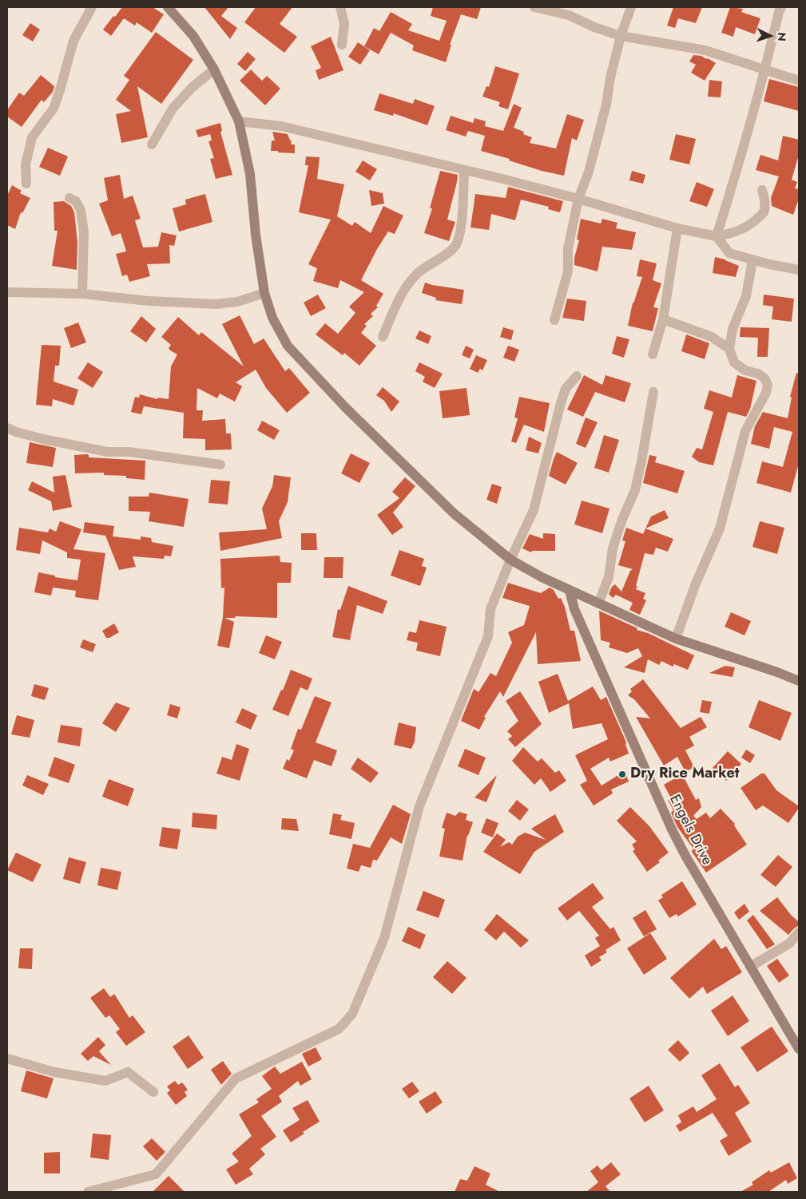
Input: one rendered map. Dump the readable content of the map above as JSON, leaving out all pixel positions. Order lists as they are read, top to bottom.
{
  "streets": {
    "main road": ["Engels Drive"]
  },
  "places": ["Dry Rice Market"],
  "north": "right"
}
